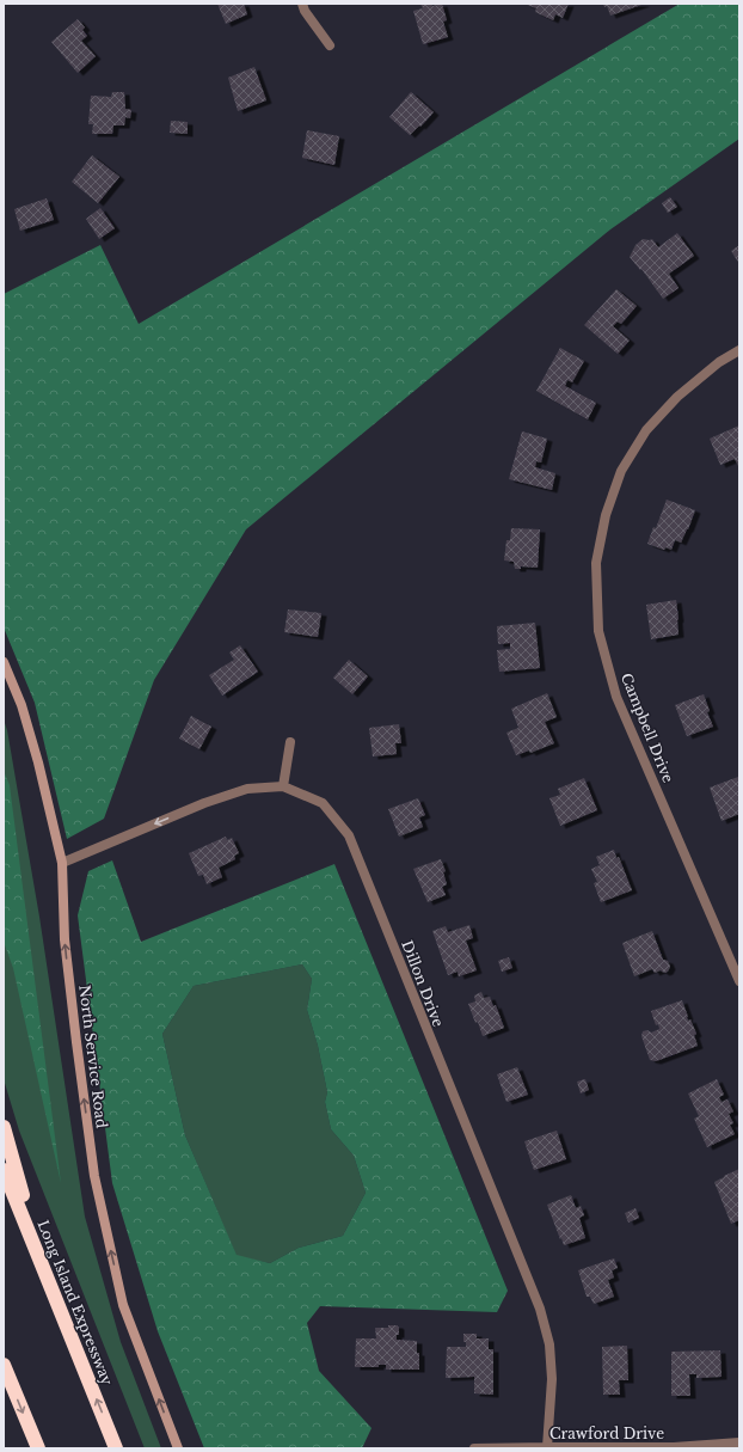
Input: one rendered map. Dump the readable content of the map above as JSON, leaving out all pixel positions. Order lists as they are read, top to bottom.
{
  "streets": {
    "highway": ["Long Island Expressway"],
    "main road": ["North Service Road"],
    "street": ["Campbell Drive", "Dillon Drive", "Crawford Drive"]
  },
  "crossings": [
    ["Dillon Drive", "North Service Road"],
    ["Dillon Drive", "Crawford Drive"]
  ],
  "one_way": ["North Service Road"]
}
